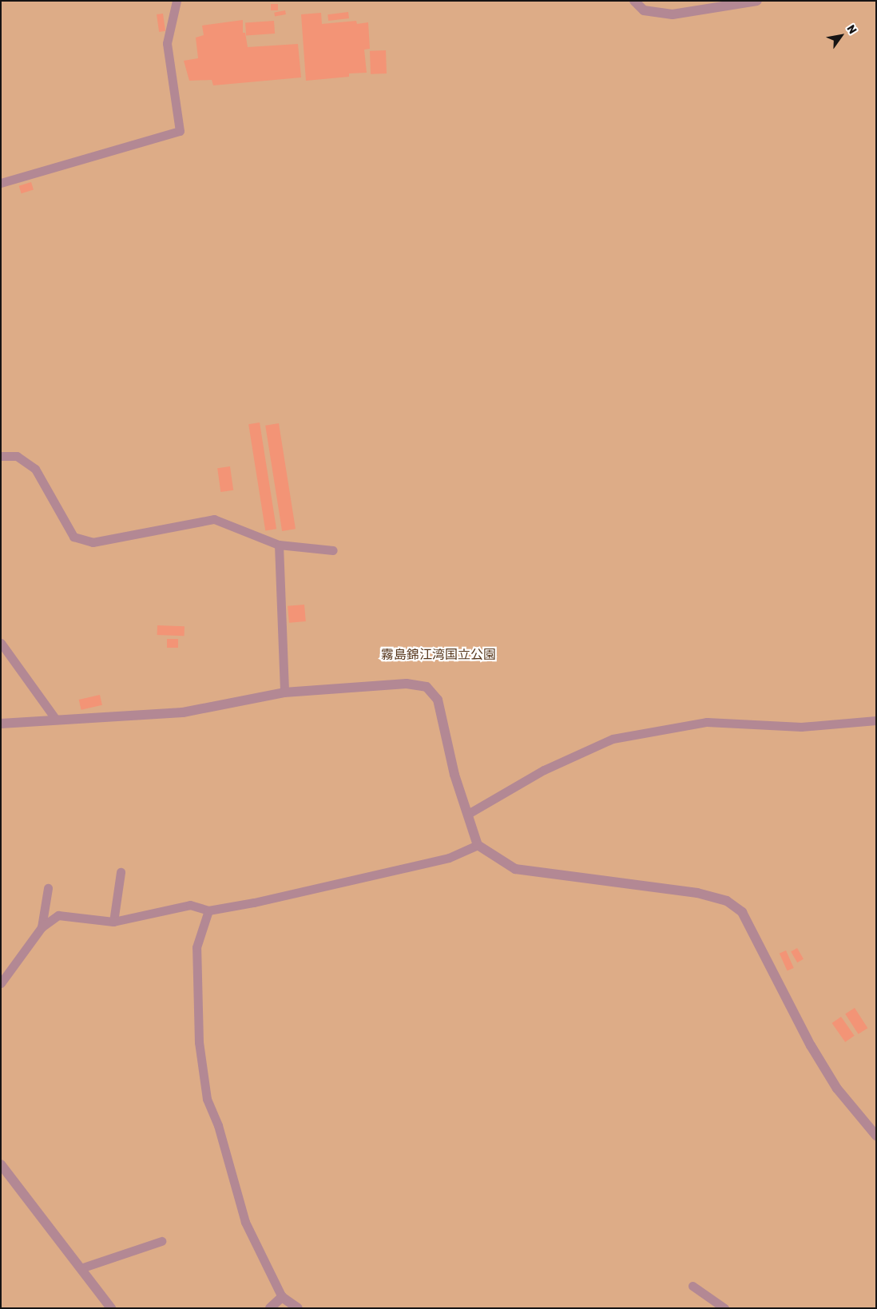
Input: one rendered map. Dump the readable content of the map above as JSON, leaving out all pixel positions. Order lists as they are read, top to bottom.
{
  "parks": ["霧島錦江湾国立公園"],
  "north": "top right"
}
